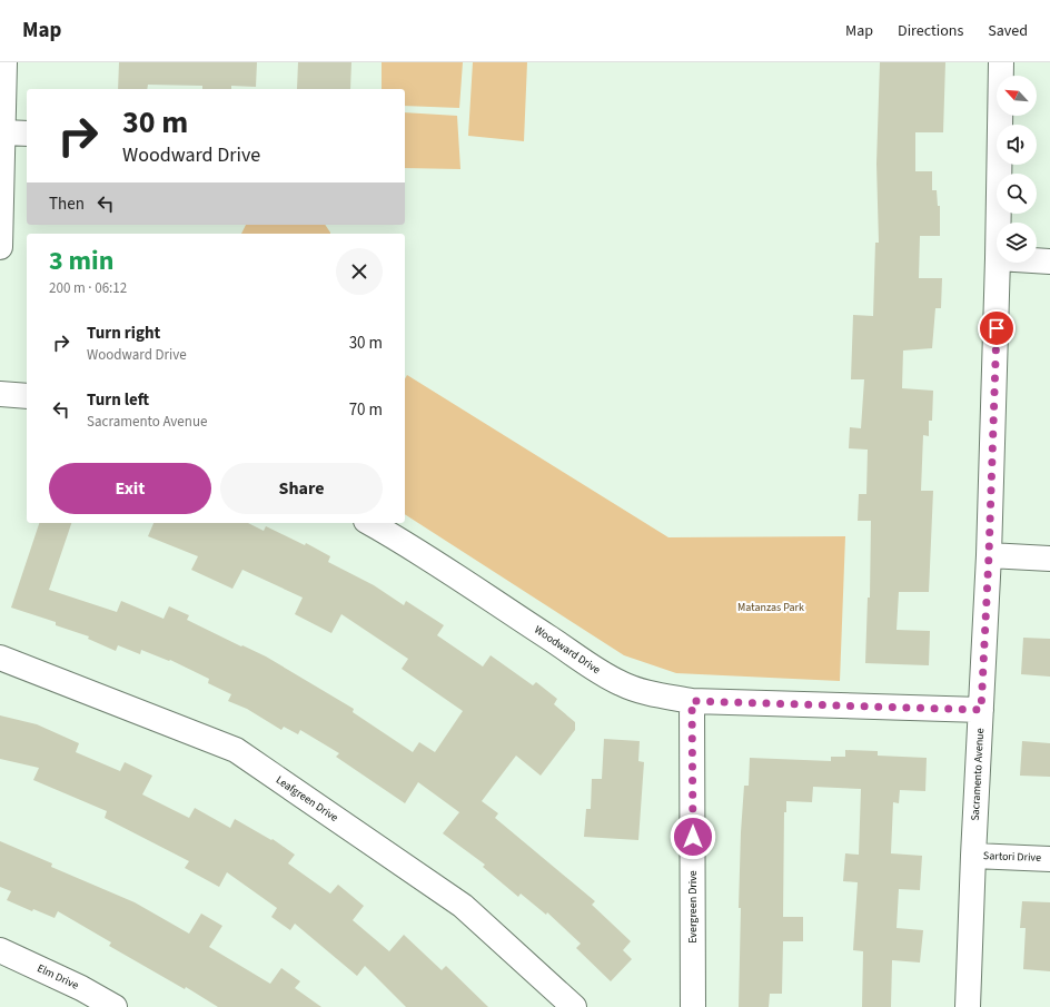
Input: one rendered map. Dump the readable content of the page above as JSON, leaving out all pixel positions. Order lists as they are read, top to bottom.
{
  "streets": {
    "street": [
      "Woodward Drive",
      "Sacramento Avenue",
      "Leafgreen Drive",
      "Sartori Drive",
      "Evergreen Drive",
      "Elm Drive"
    ]
  },
  "crossings": [
    ["Woodward Drive", "Sacramento Avenue"],
    ["Woodward Drive", "Evergreen Drive"],
    ["Sacramento Avenue", "Sartori Drive"]
  ],
  "parks": ["Matanzas Park"],
  "north": "top left",
  "page": {
    "header": "Map",
    "nav": ["Map", "Directions", "Saved"],
    "turn": ["30 m", "Woodward Drive"],
    "then": "Then",
    "heading": ["3 min", "200 m · 06:12"],
    "list": [
      {
        "name": "Turn right",
        "note": "Woodward Drive",
        "value": "30 m"
      },
      {
        "name": "Turn left",
        "note": "Sacramento Avenue",
        "value": "70 m"
      }
    ],
    "buttons": ["Exit", "Share"]
  }
}
